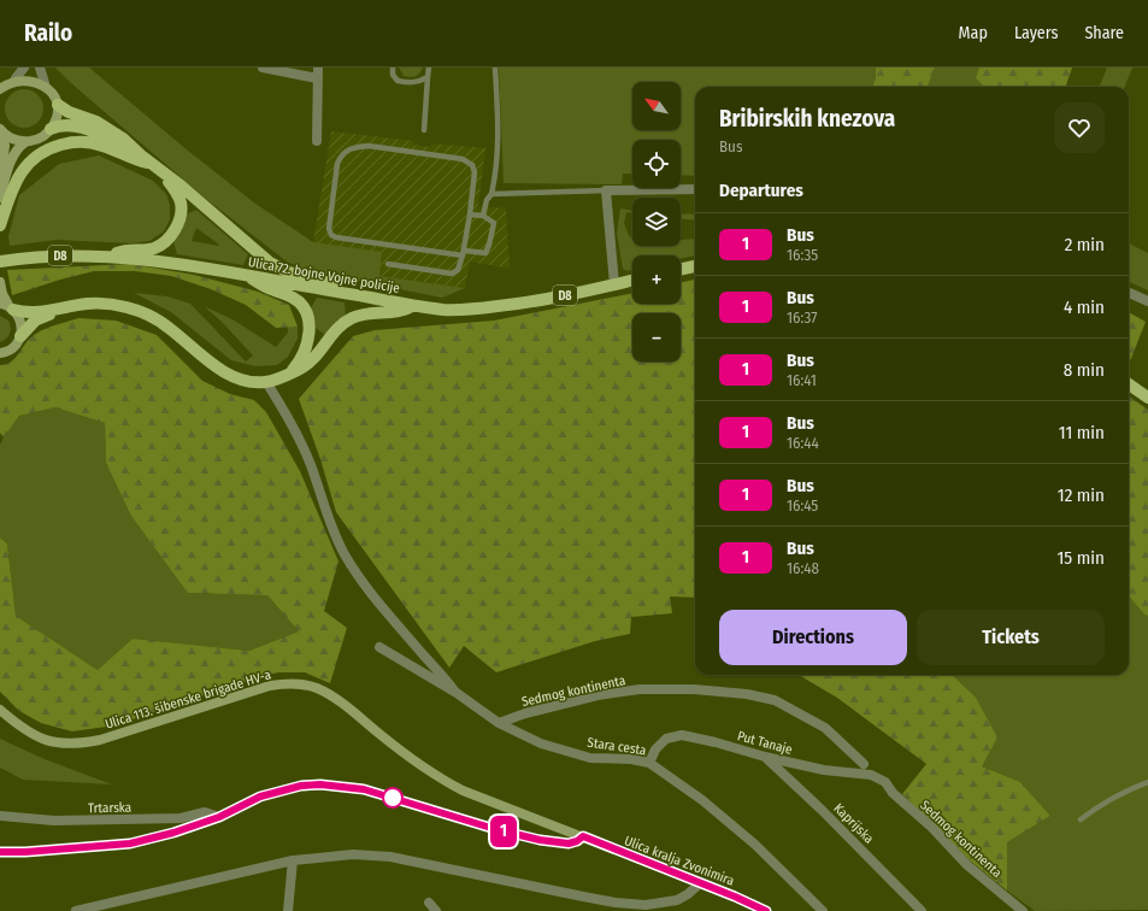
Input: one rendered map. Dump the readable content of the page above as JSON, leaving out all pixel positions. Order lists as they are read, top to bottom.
{
  "streets": {
    "main road": [
      "D8",
      "Ulica 72. bojne Vojne policije",
      "Ulica 113. šibenske brigade HV-a",
      "Ulica kralja Zvonimira"
    ],
    "street": [
      "Sedmog kontinenta",
      "Put Tanaje",
      "Stara cesta",
      "Trtarska",
      "Kaprijska"
    ]
  },
  "crossings": [
    ["Sedmog kontinenta", "Put Tanaje"],
    ["Sedmog kontinenta", "Stara cesta"],
    ["Ulica 113. šibenske brigade HV-a", "Ulica kralja Zvonimira"],
    ["Put Tanaje", "Stara cesta"],
    ["Put Tanaje", "Kaprijska"]
  ],
  "lines": ["bus line 1"],
  "north": "top left",
  "page": {
    "header": "Railo",
    "nav": ["Map", "Layers", "Share"],
    "on_map": "1",
    "map_buttons": ["+", "−"],
    "heading": [
      ["Bribirskih knezova", "Bus"],
      "Departures"
    ],
    "list": [
      {
        "mark": "1",
        "name": "Bus",
        "note": "16:35",
        "value": "2 min"
      },
      {
        "mark": "1",
        "name": "Bus",
        "note": "16:37",
        "value": "4 min"
      },
      {
        "mark": "1",
        "name": "Bus",
        "note": "16:41",
        "value": "8 min"
      },
      {
        "mark": "1",
        "name": "Bus",
        "note": "16:44",
        "value": "11 min"
      },
      {
        "mark": "1",
        "name": "Bus",
        "note": "16:45",
        "value": "12 min"
      },
      {
        "mark": "1",
        "name": "Bus",
        "note": "16:48",
        "value": "15 min"
      }
    ],
    "buttons": ["Directions", "Tickets"]
  }
}
